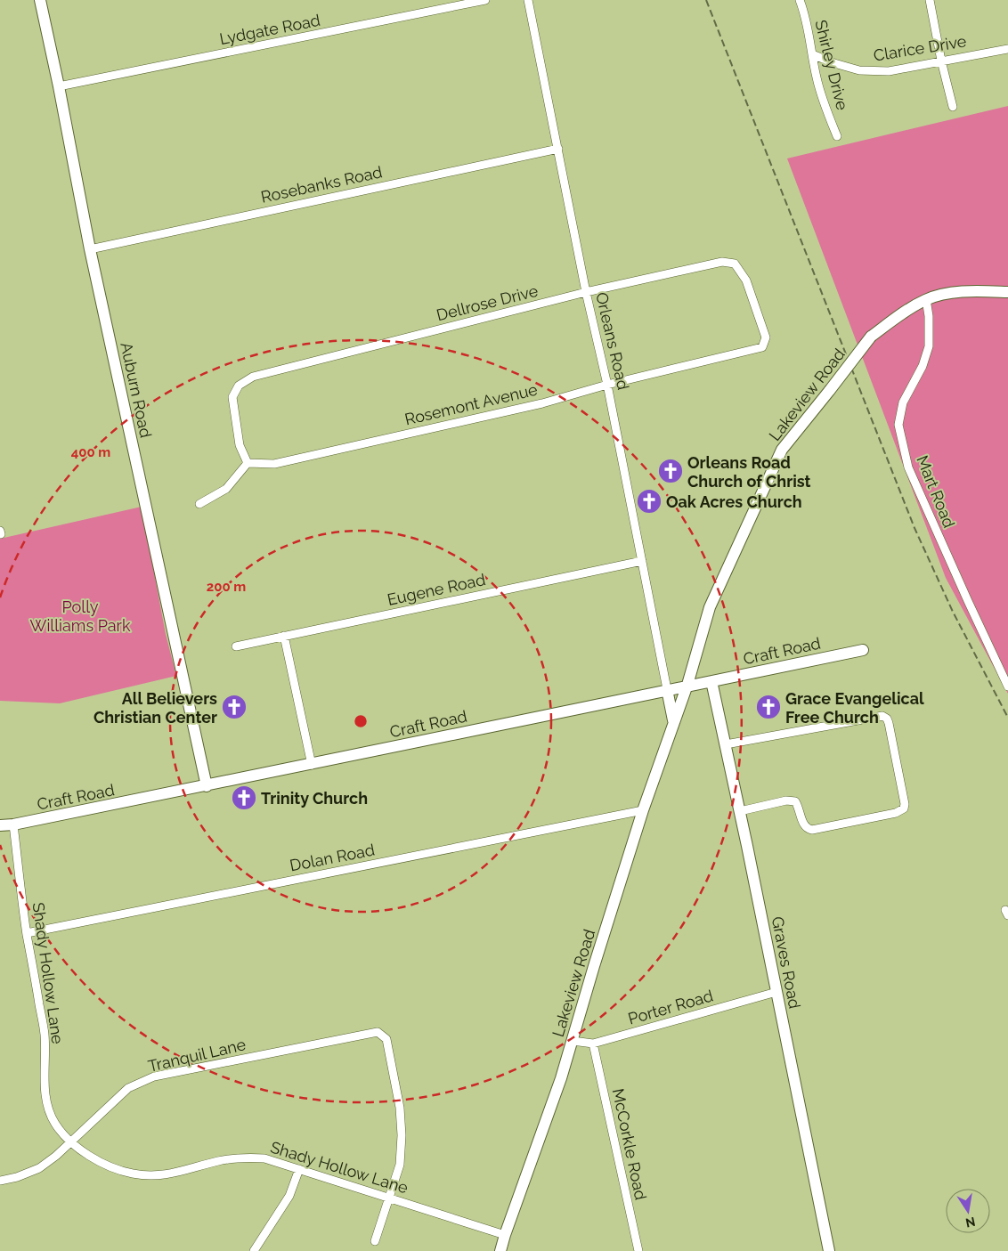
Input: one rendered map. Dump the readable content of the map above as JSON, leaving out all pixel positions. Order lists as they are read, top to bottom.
{
  "streets": {
    "street": [
      "Lydgate Road",
      "Clarice Drive",
      "Shirley Drive",
      "Rosebanks Road",
      "Dellrose Drive",
      "Orleans Road",
      "Auburn Road",
      "Lakeview Road",
      "Rosemont Avenue",
      "Mart Road",
      "Eugene Road",
      "Craft Road",
      "Dolan Road",
      "Graves Road",
      "Shady Hollow Lane",
      "Porter Road",
      "Tranquil Lane",
      "McCorkle Road"
    ]
  },
  "crossings": [
    ["Lydgate Road", "Auburn Road"],
    ["Clarice Drive", "Shirley Drive"],
    ["Rosebanks Road", "Orleans Road"],
    ["Rosebanks Road", "Auburn Road"],
    ["Dellrose Drive", "Orleans Road"],
    ["Dellrose Drive", "Rosemont Avenue"],
    ["Orleans Road", "Rosemont Avenue"],
    ["Orleans Road", "Eugene Road"],
    ["Orleans Road", "Craft Road"],
    ["Auburn Road", "Craft Road"],
    ["Lakeview Road", "Mart Road"],
    ["Lakeview Road", "Craft Road"],
    ["Lakeview Road", "Dolan Road"],
    ["Lakeview Road", "Shady Hollow Lane"],
    ["Lakeview Road", "Porter Road"],
    ["Craft Road", "Graves Road"],
    ["Craft Road", "Shady Hollow Lane"],
    ["Dolan Road", "Shady Hollow Lane"],
    ["Graves Road", "Porter Road"],
    ["Shady Hollow Lane", "Tranquil Lane"],
    ["Porter Road", "McCorkle Road"]
  ],
  "parks": ["Polly Williams Park"],
  "places": {
    "church": [
      "Orleans Road Church of Christ",
      "Oak Acres Church",
      "All Believers Christian Center",
      "Grace Evangelical Free Church",
      "Trinity Church"
    ]
  },
  "north": "bottom",
  "rings": ["400 m", "200 m"]
}
